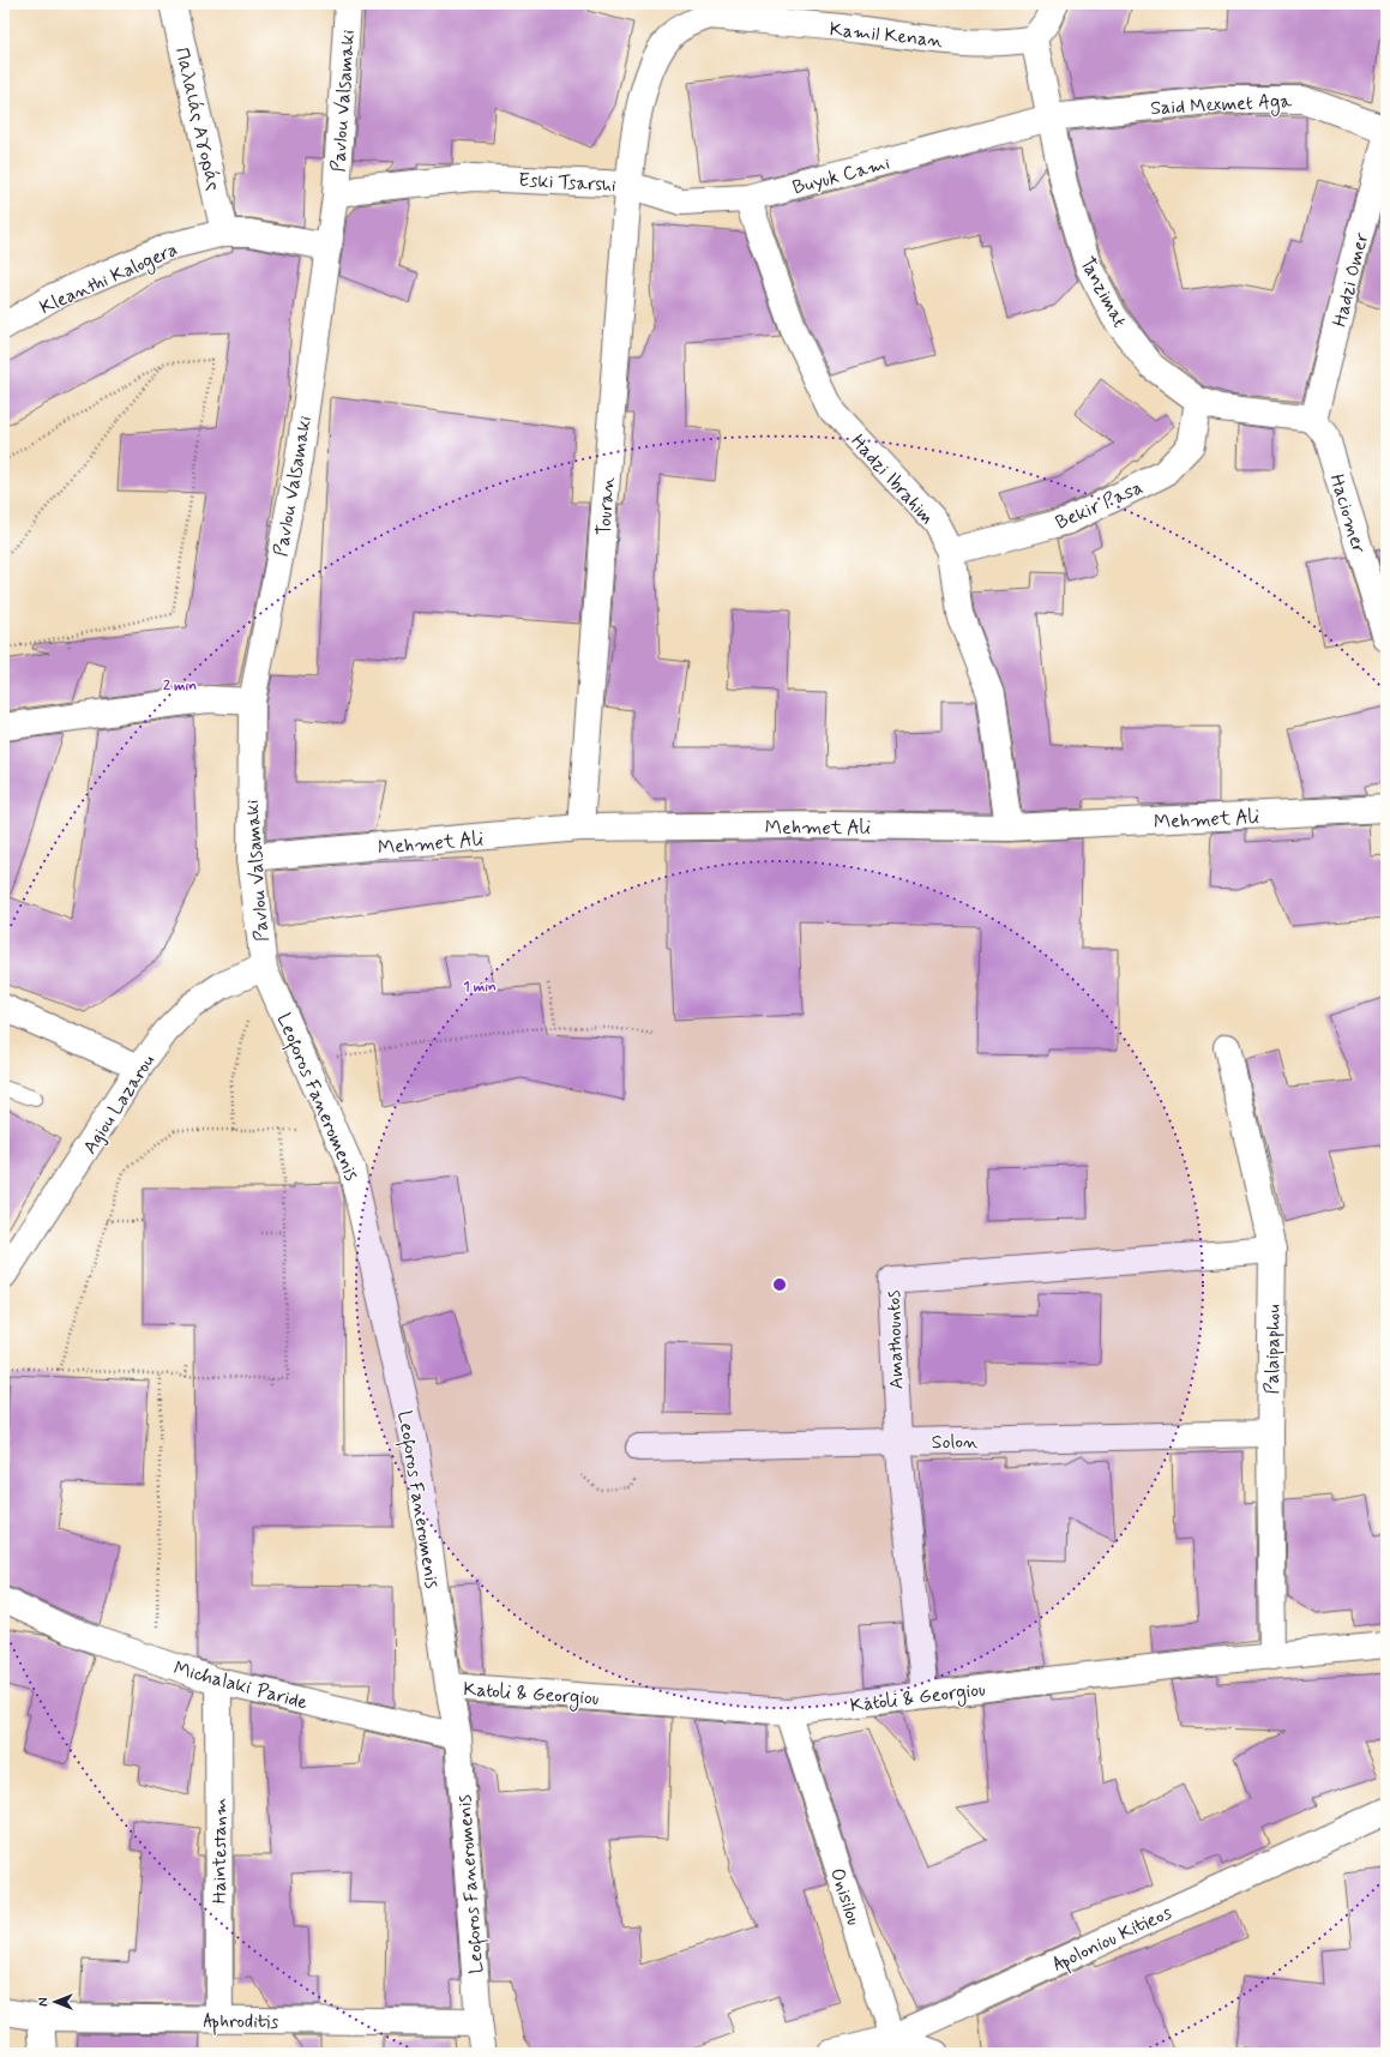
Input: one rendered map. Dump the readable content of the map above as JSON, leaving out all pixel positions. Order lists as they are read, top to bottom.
{
  "streets": {
    "street": [
      "Kamil Kenan",
      "Pavlou Valsamaki",
      "Said Mexmet Aga",
      "Παλαιάς Αγοράς",
      "Buyuk Cami",
      "Eski Tsarshi",
      "Kleanthi Kalogera",
      "Hadzi Omer",
      "Tanzimat",
      "Hadzi Ibrahim",
      "Bekir Pasa",
      "Touran",
      "Haciomer",
      "Mehmet Ali",
      "Leoforos Faneromenis",
      "Agiou Lazarou",
      "Amathountos",
      "Palaipaphou",
      "Solon",
      "Michalaki Paride",
      "Katoli & Georgiou",
      "Haintestanm",
      "Onisilou",
      "Apoloniou Kitieos",
      "Aphroditis"
    ]
  },
  "crossings": [
    ["Kamil Kenan", "Eski Tsarshi"],
    ["Kamil Kenan", "Tanzimat"],
    ["Pavlou Valsamaki", "Eski Tsarshi"],
    ["Pavlou Valsamaki", "Kleanthi Kalogera"],
    ["Pavlou Valsamaki", "Mehmet Ali"],
    ["Pavlou Valsamaki", "Leoforos Faneromenis"],
    ["Pavlou Valsamaki", "Agiou Lazarou"],
    ["Said Mexmet Aga", "Buyuk Cami"],
    ["Said Mexmet Aga", "Tanzimat"],
    ["Παλαιάς Αγοράς", "Kleanthi Kalogera"],
    ["Buyuk Cami", "Eski Tsarshi"],
    ["Buyuk Cami", "Tanzimat"],
    ["Buyuk Cami", "Hadzi Ibrahim"],
    ["Buyuk Cami", "Touran"],
    ["Eski Tsarshi", "Touran"],
    ["Hadzi Omer", "Tanzimat"],
    ["Hadzi Omer", "Haciomer"],
    ["Tanzimat", "Bekir Pasa"],
    ["Tanzimat", "Haciomer"],
    ["Hadzi Ibrahim", "Bekir Pasa"],
    ["Hadzi Ibrahim", "Mehmet Ali"],
    ["Touran", "Mehmet Ali"],
    ["Leoforos Faneromenis", "Agiou Lazarou"],
    ["Leoforos Faneromenis", "Michalaki Paride"],
    ["Leoforos Faneromenis", "Katoli & Georgiou"],
    ["Leoforos Faneromenis", "Aphroditis"],
    ["Amathountos", "Palaipaphou"],
    ["Amathountos", "Solon"],
    ["Amathountos", "Katoli & Georgiou"],
    ["Palaipaphou", "Solon"],
    ["Palaipaphou", "Katoli & Georgiou"],
    ["Michalaki Paride", "Haintestanm"],
    ["Katoli & Georgiou", "Onisilou"],
    ["Haintestanm", "Aphroditis"],
    ["Onisilou", "Apoloniou Kitieos"]
  ],
  "north": "left",
  "rings": ["2 min", "1 min"]
}
